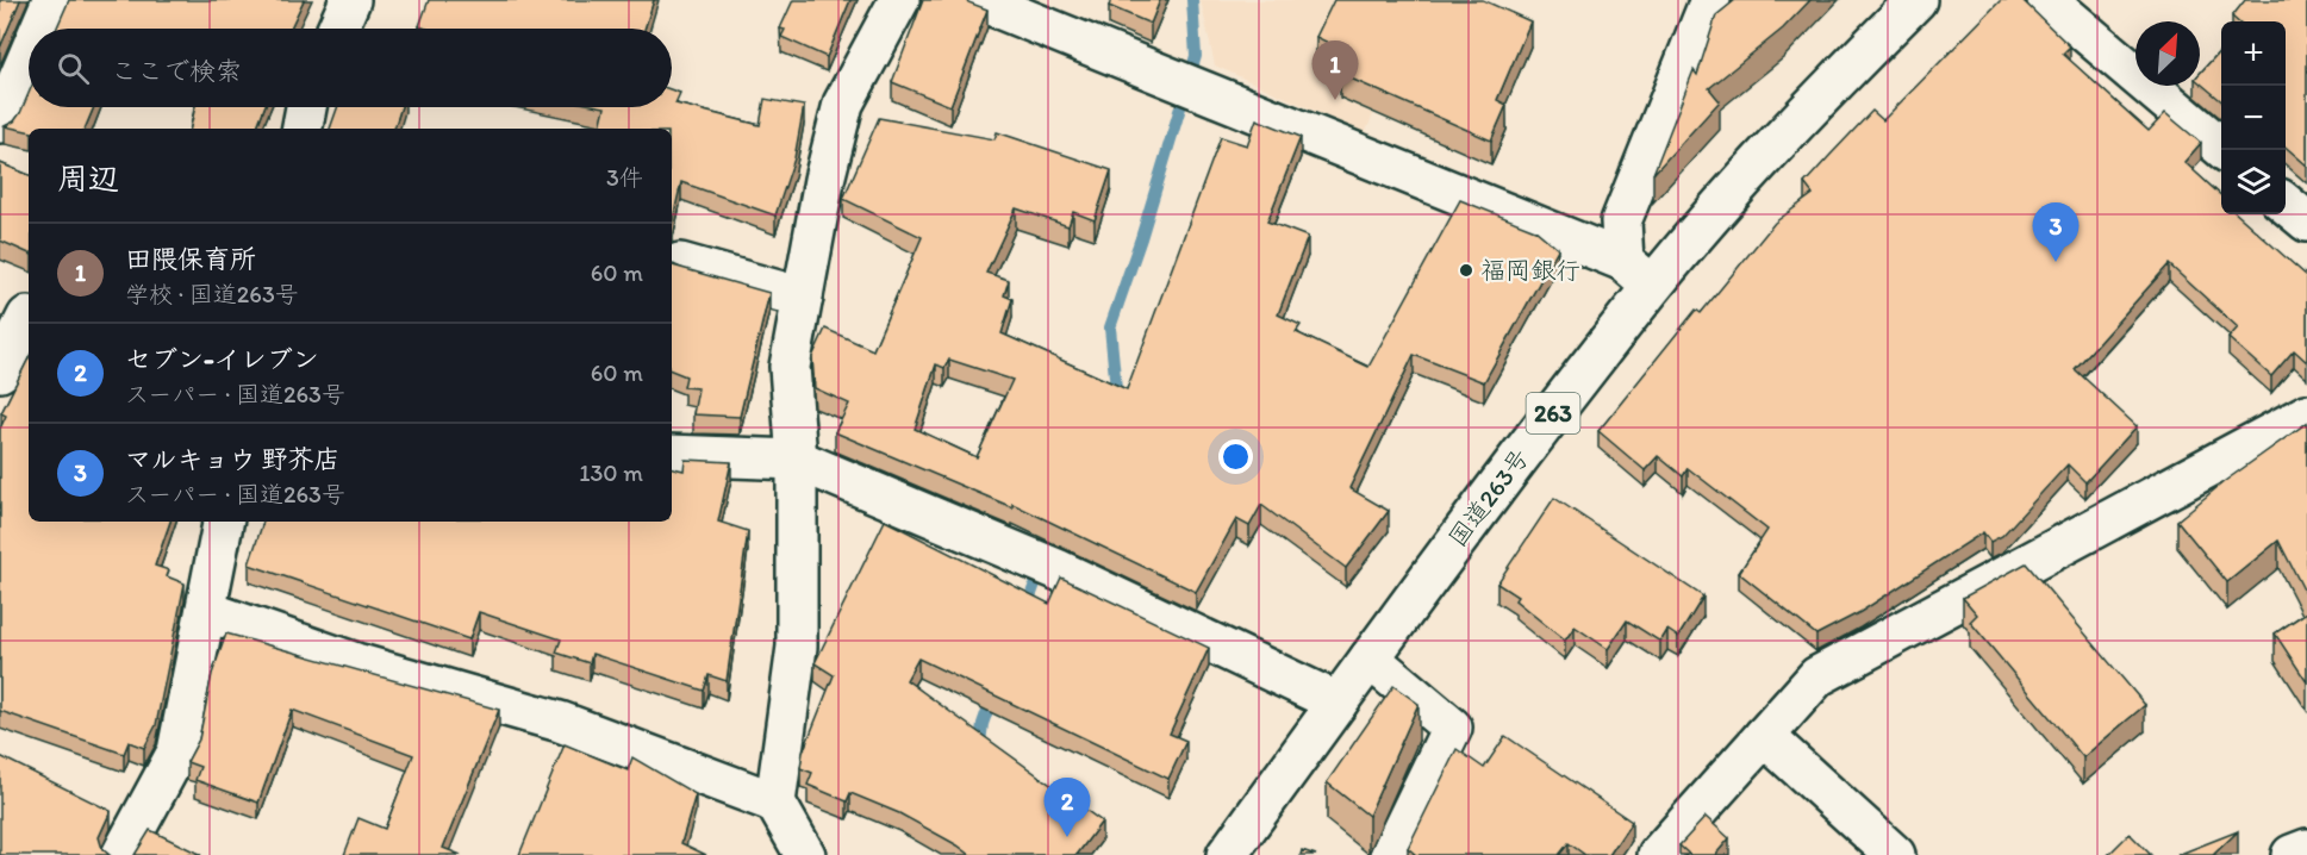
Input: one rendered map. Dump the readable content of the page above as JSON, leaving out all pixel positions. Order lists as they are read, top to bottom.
{
  "streets": {
    "main road": ["263", "国道263号"]
  },
  "places": ["福岡銀行"],
  "north": "top right",
  "page": {
    "map_buttons": ["+", "−"],
    "search": "ここで検索",
    "pins": ["1", "3", "2"],
    "heading": ["周辺", "3件"],
    "list": [
      {
        "mark": "1",
        "name": "田隈保育所",
        "note": "学校 · 国道263号",
        "value": "60 m"
      },
      {
        "mark": "2",
        "name": "セブン-イレブン",
        "note": "スーパー · 国道263号",
        "value": "60 m"
      },
      {
        "mark": "3",
        "name": "マルキョウ 野芥店",
        "note": "スーパー · 国道263号",
        "value": "130 m"
      }
    ]
  }
}
